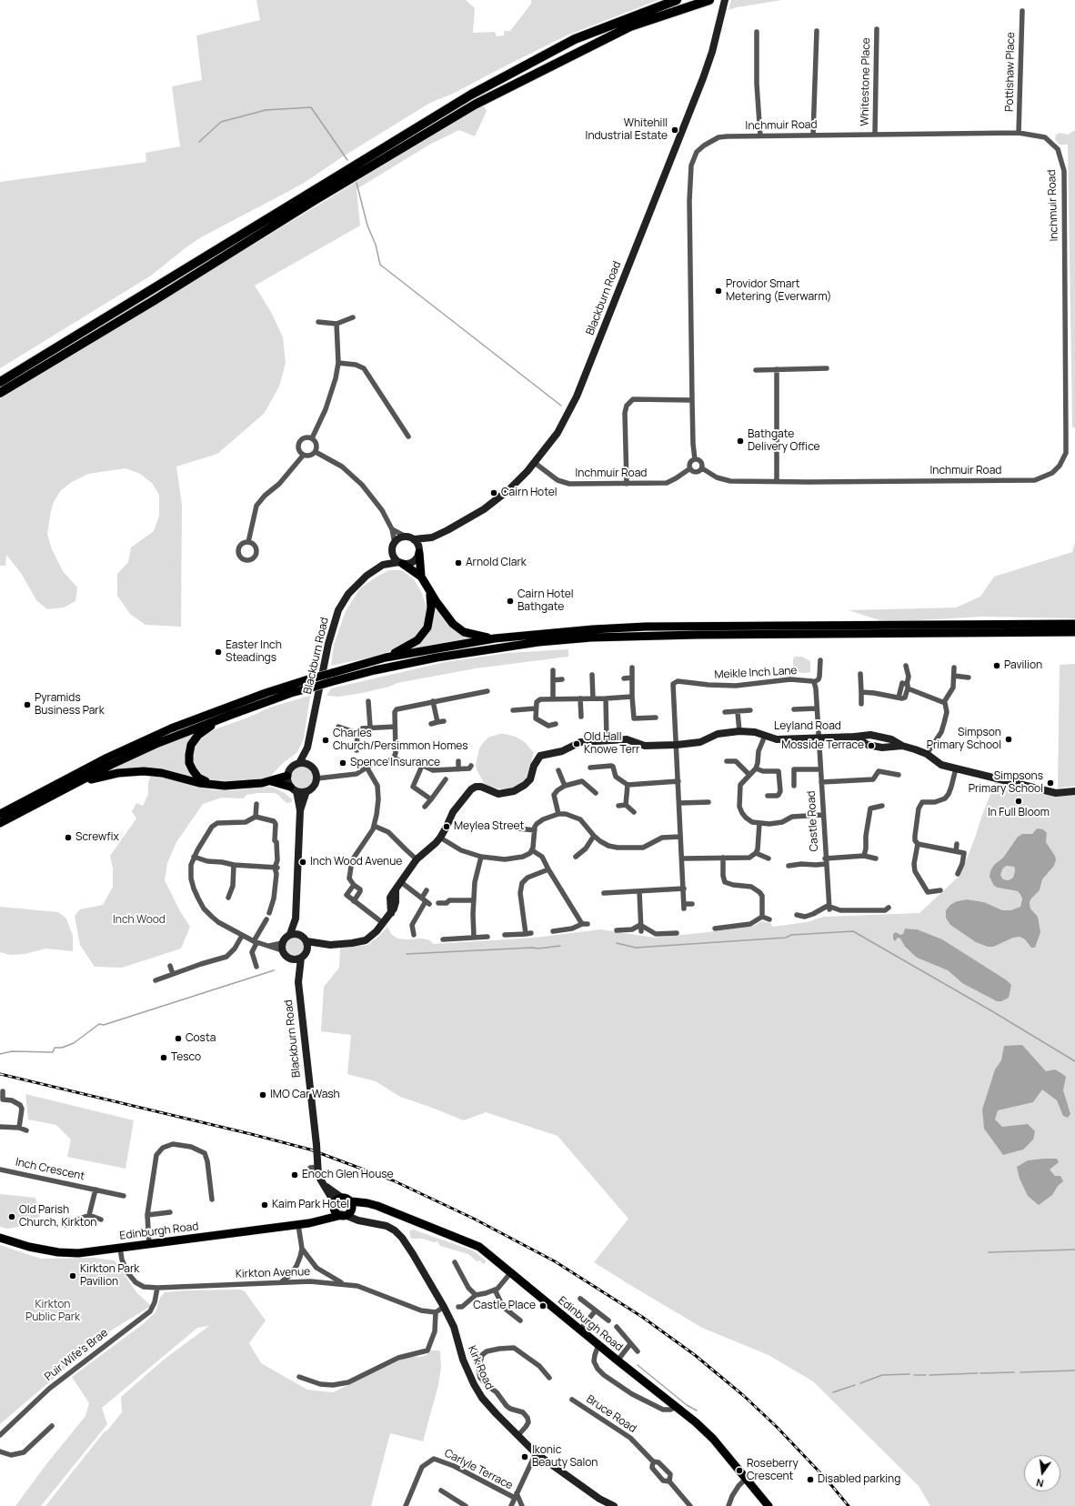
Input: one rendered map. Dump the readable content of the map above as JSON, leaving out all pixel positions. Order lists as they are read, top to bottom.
{
  "streets": {
    "main road": [
      "Blackburn Road",
      "Leyland Road",
      "Edinburgh Road",
      "Kirk Road"
    ],
    "street": [
      "Pottishaw Place",
      "Whitestone Place",
      "Inchmuir Road",
      "Meikle Inch Lane",
      "Castle Road",
      "Inch Crescent",
      "Kirkton Avenue",
      "Puir Wife's Brae",
      "Bruce Road",
      "Carlyle Terrace"
    ]
  },
  "crossings": [
    ["Pottishaw Place", "Inchmuir Road"],
    ["Whitestone Place", "Inchmuir Road"],
    ["Inchmuir Road", "Blackburn Road"],
    ["Blackburn Road", "Leyland Road"],
    ["Blackburn Road", "Edinburgh Road"],
    ["Blackburn Road", "Kirk Road"],
    ["Meikle Inch Lane", "Leyland Road"],
    ["Leyland Road", "Castle Road"],
    ["Edinburgh Road", "Kirkton Avenue"],
    ["Edinburgh Road", "Kirk Road"],
    ["Kirkton Avenue", "Puir Wife's Brae"]
  ],
  "parks": ["Inch Wood", "Kirkton Public Park"],
  "places": [
    "Whitehill Industrial Estate",
    "Providor Smart Metering (Everwarm)",
    "Bathgate Delivery Office",
    "Cairn Hotel",
    "Arnold Clark",
    "Cairn Hotel Bathgate",
    "Easter Inch Steadings",
    "Pavilion",
    "Pyramids Business Park",
    "Simpson Primary School",
    "Charles Church/Persimmon Homes",
    "Old Hall Knowe Terr",
    "Mosside Terrace",
    "Spence Insurance",
    "Simpsons Primary School",
    "In Full Bloom",
    "Meylea Street",
    "Screwfix",
    "Inch Wood Avenue",
    "Costa",
    "Tesco",
    "IMO Car Wash",
    "Enoch Glen House",
    "Kaim Park Hotel",
    "Old Parish Church, Kirkton",
    "Kirkton Park Pavilion",
    "Castle Place",
    "Ikonic Beauty Salon",
    "Roseberry Crescent",
    "Disabled parking"
  ],
  "north": "bottom"
}
